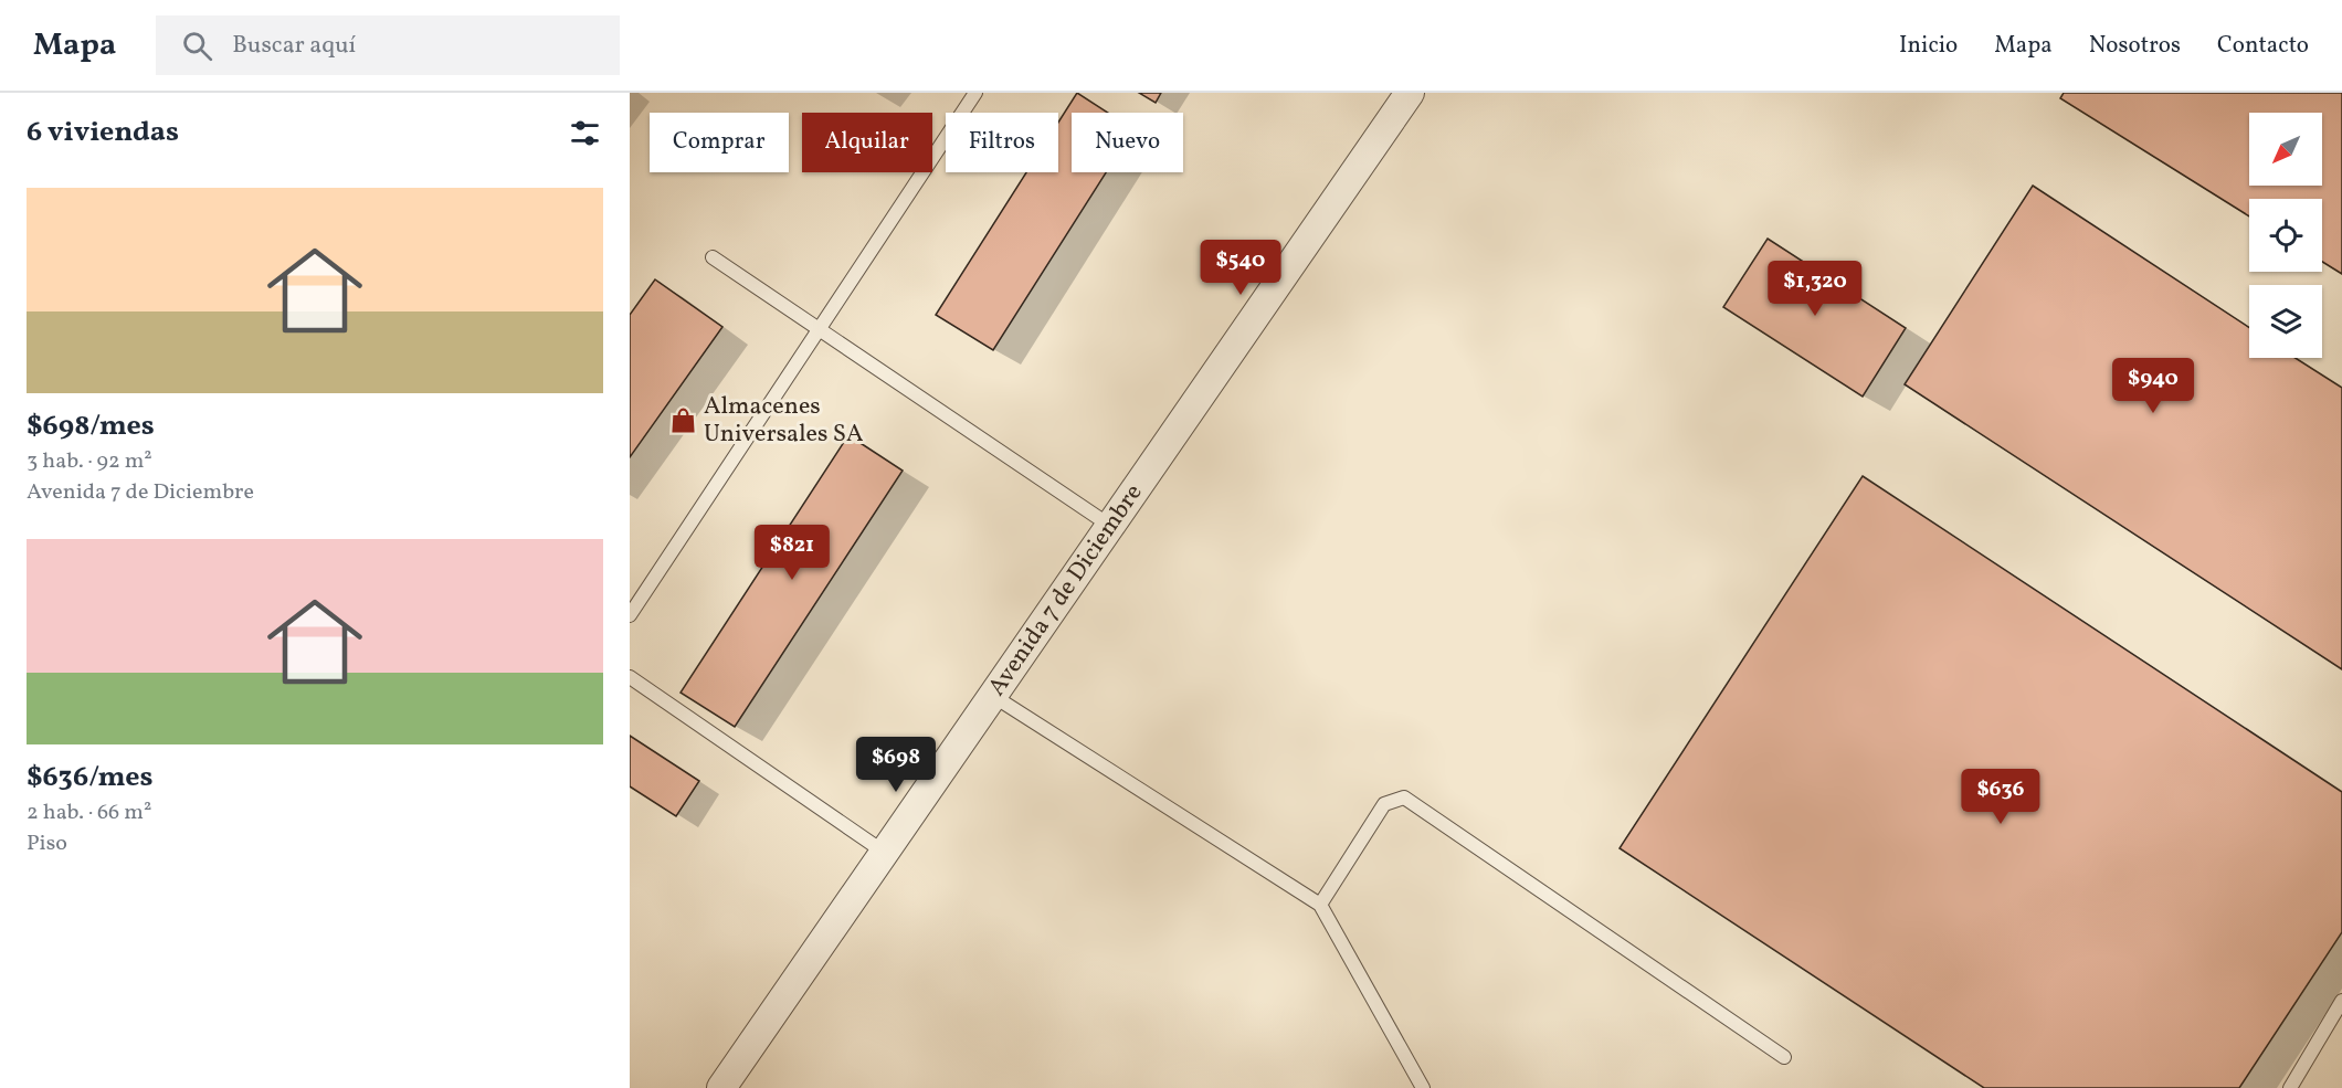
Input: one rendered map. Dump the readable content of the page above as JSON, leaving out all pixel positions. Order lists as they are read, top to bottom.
{
  "streets": {
    "street": ["Avenida 7 de Diciembre"]
  },
  "places": {
    "shop": ["Almacenes Universales SA"]
  },
  "north": "bottom left",
  "page": {
    "header": "Mapa",
    "search": "Buscar aquí",
    "nav": [
      "Inicio",
      "Mapa",
      "Nosotros",
      "Contacto"
    ],
    "heading": "6 viviendas",
    "chip": [
      "Comprar",
      "Alquilar",
      "Filtros",
      "Nuevo"
    ],
    "list": [
      {
        "name": "$698/mes",
        "note": "3 hab. · 92 m² · Avenida 7 de Diciembre"
      },
      {
        "name": "$636/mes",
        "note": "2 hab. · 66 m² · Piso"
      }
    ],
    "price": [
      "$540",
      "$1,320",
      "$940",
      "$821",
      "$698",
      "$636"
    ]
  }
}
